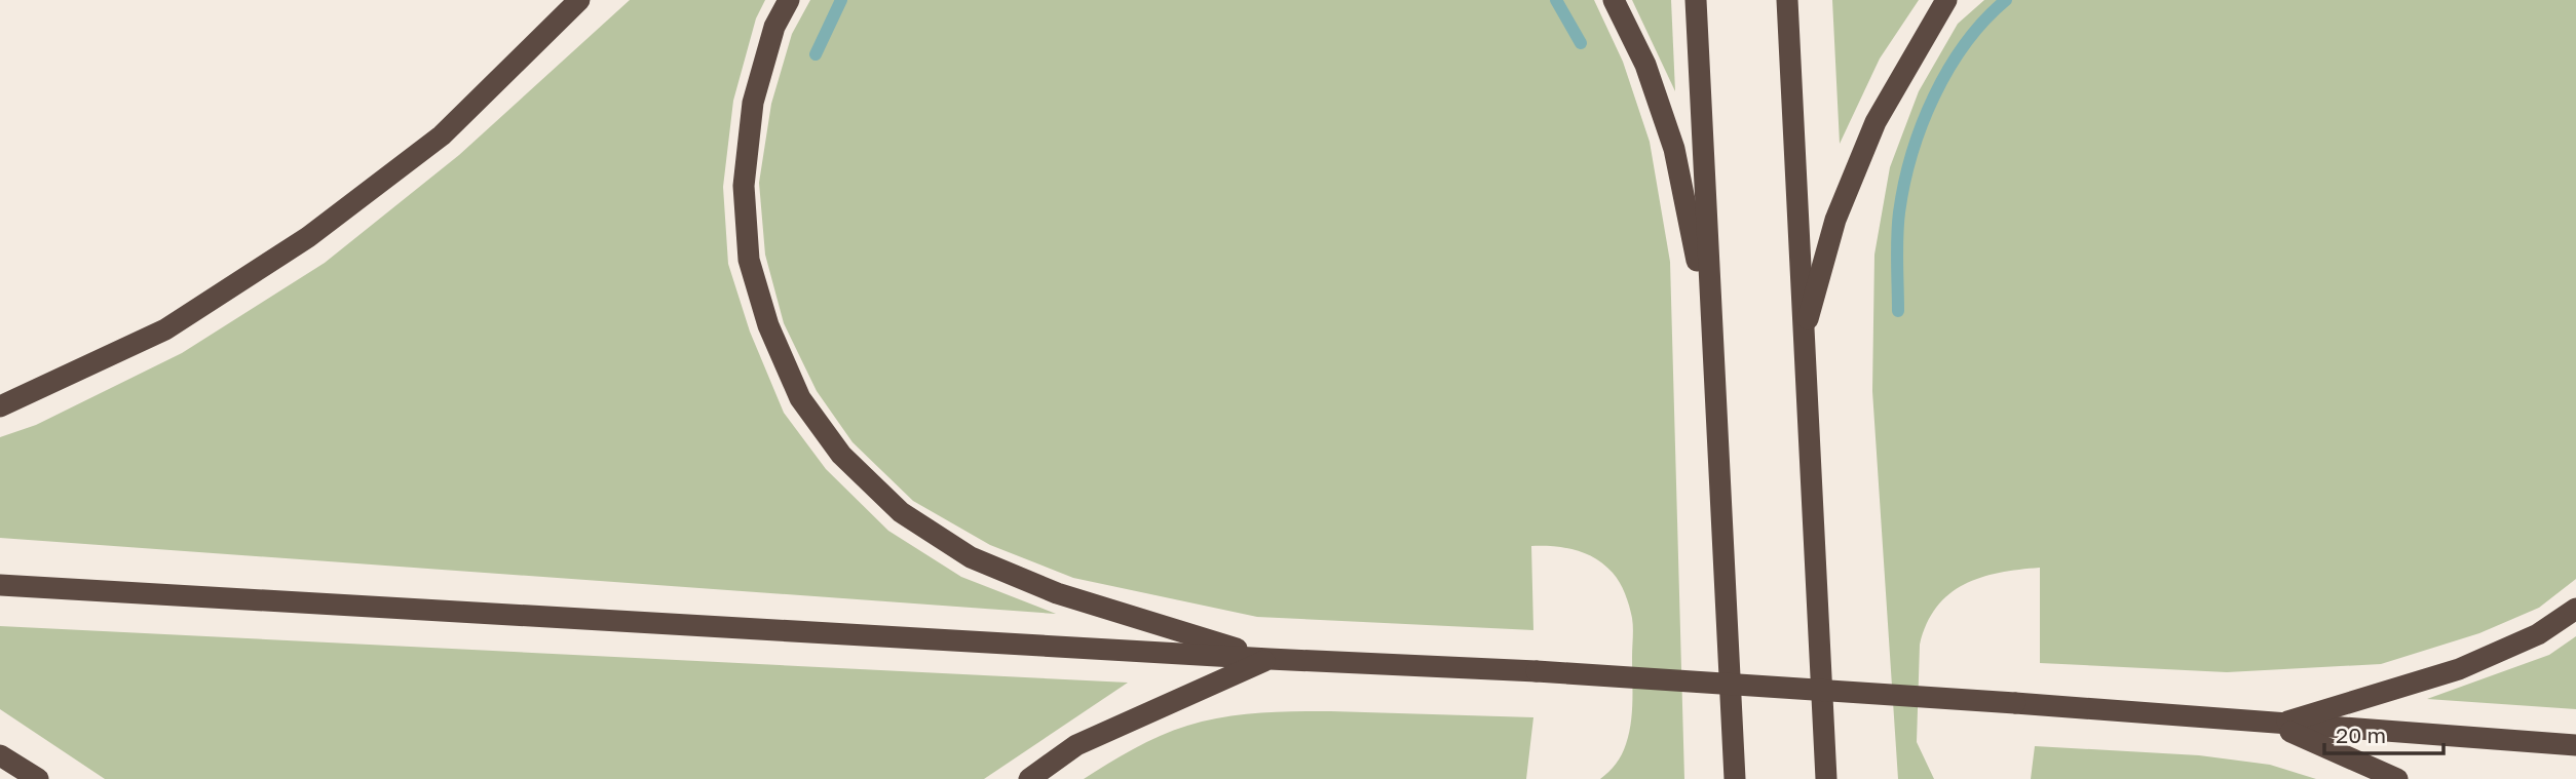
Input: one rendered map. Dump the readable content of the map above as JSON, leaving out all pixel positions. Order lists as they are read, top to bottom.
{
  "scale_bar": "20 m"
}
